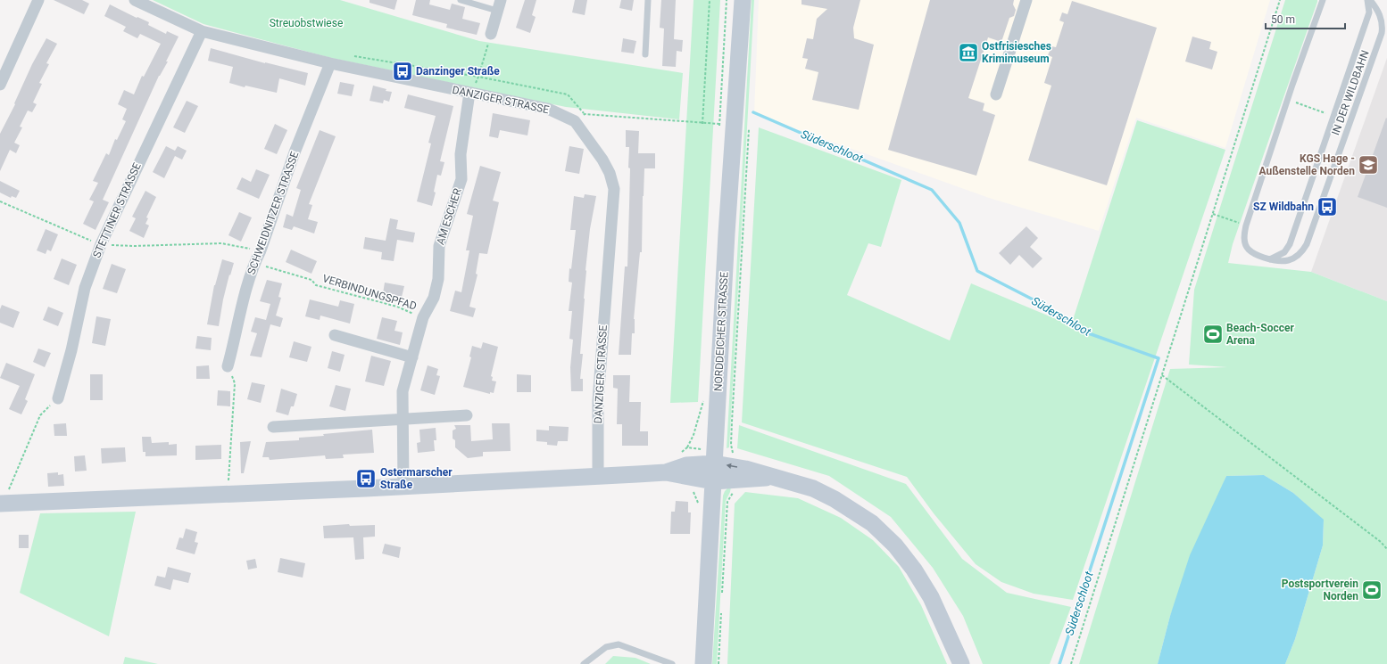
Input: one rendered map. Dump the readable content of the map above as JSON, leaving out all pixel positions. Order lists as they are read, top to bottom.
{
  "streets": {
    "main road": ["NORDDEICHER STRASSE"],
    "street": [
      "DANZIGER STRASSE",
      "STETTINER STRASSE",
      "SCHWEIDNITZER STRASSE",
      "AM ESCHER"
    ],
    "lane": ["IN DER WILDBAHN"],
    "path": ["VERBINDUNGSPFAD"]
  },
  "crossings": [
    ["DANZIGER STRASSE", "STETTINER STRASSE"],
    ["DANZIGER STRASSE", "SCHWEIDNITZER STRASSE"],
    ["DANZIGER STRASSE", "AM ESCHER"],
    ["AM ESCHER", "VERBINDUNGSPFAD"]
  ],
  "water": ["Süderschloot"],
  "parks": ["Streuobstwiese"],
  "places": {
    "museum": ["Ostfrisiesches Krimimuseum"],
    "bus stop": ["Danzinger Straße", "SZ Wildbahn", "Ostermarscher Straße"],
    "school or university": ["KGS Hage - Außenstelle Norden"],
    "sports": ["Beach-Soccer Arena", "Postsportverein Norden"]
  },
  "scale_bar": "50 m"
}
